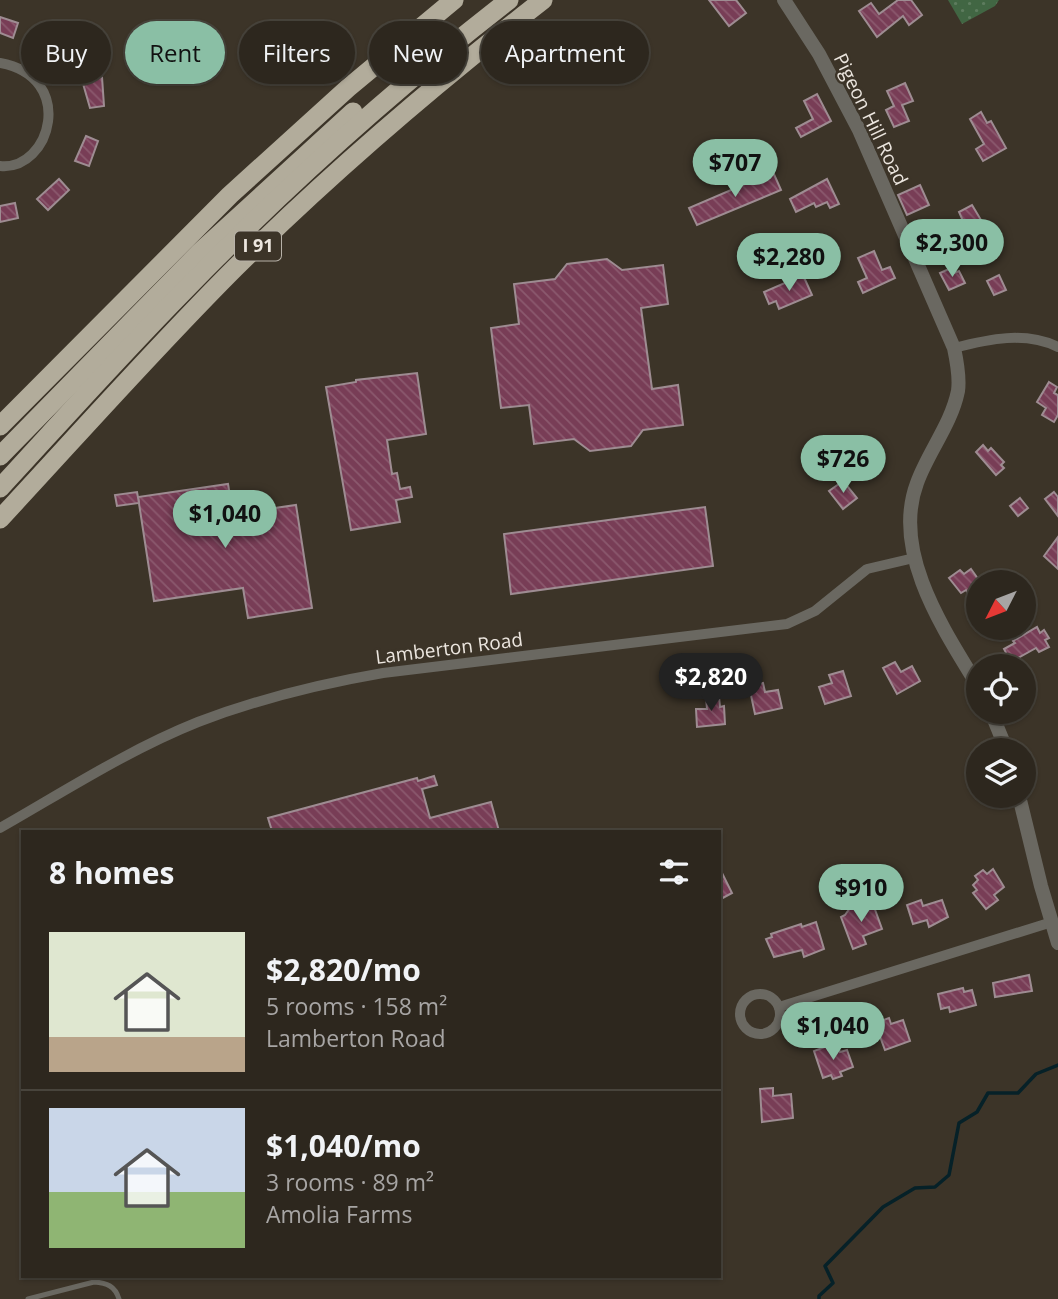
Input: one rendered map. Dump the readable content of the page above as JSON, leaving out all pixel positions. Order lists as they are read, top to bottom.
{
  "streets": {
    "highway": ["I 91"],
    "street": ["Pigeon Hill Road", "Lamberton Road"]
  },
  "crossings": [
    ["Pigeon Hill Road", "Lamberton Road"]
  ],
  "north": "bottom left",
  "page": {
    "chip": [
      "Buy",
      "Rent",
      "Filters",
      "New",
      "Apartment"
    ],
    "price": [
      "$707",
      "$2,300",
      "$2,280",
      "$726",
      "$1,040",
      "$2,820",
      "$910",
      "$1,040"
    ],
    "heading": "8 homes",
    "list": [
      {
        "name": "$2,820/mo",
        "note": "5 rooms · 158 m² · Lamberton Road"
      },
      {
        "name": "$1,040/mo",
        "note": "3 rooms · 89 m² · Amolia Farms"
      }
    ]
  }
}
